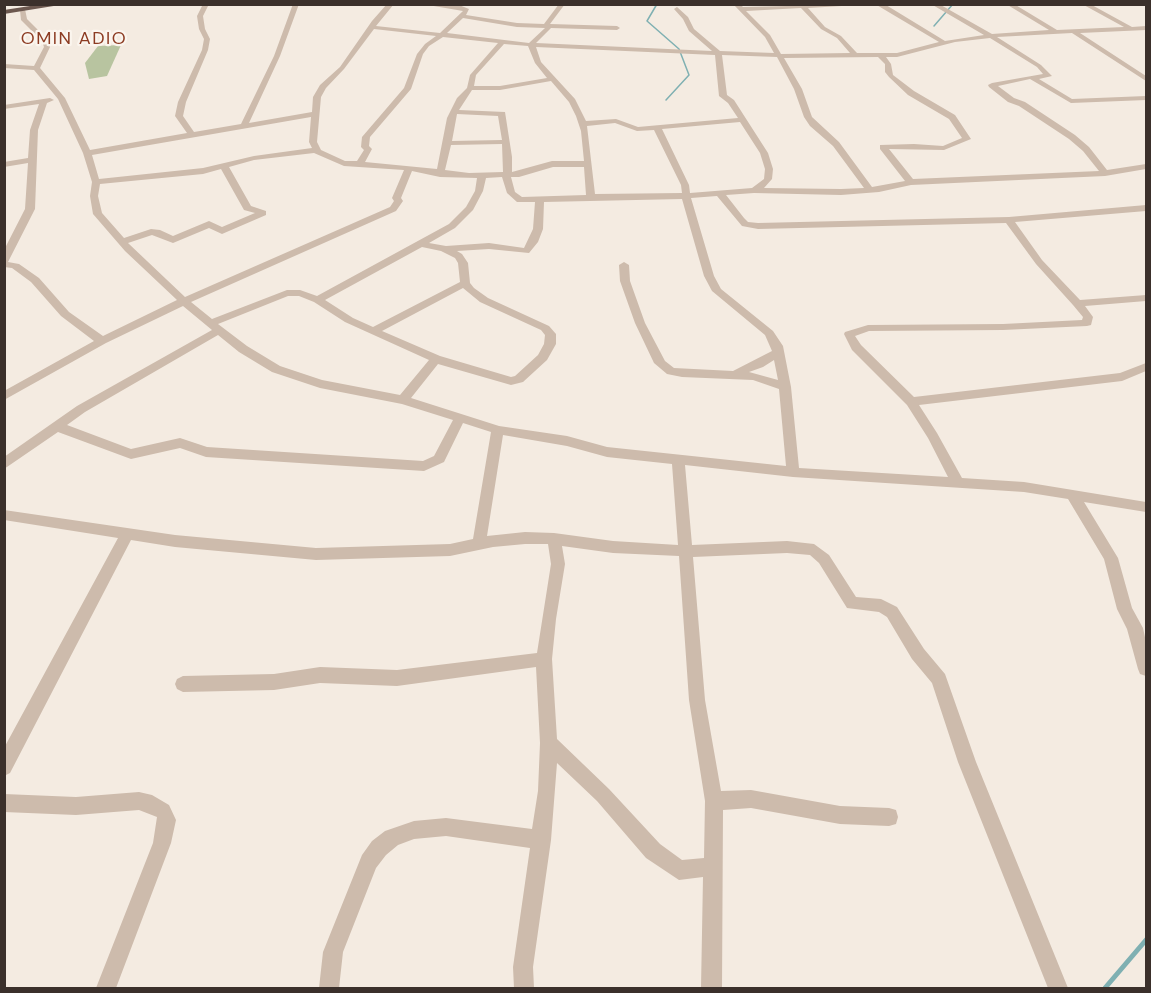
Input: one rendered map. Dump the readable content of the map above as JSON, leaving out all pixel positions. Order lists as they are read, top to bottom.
{
  "districts": ["OMIN ADIO"]
}
